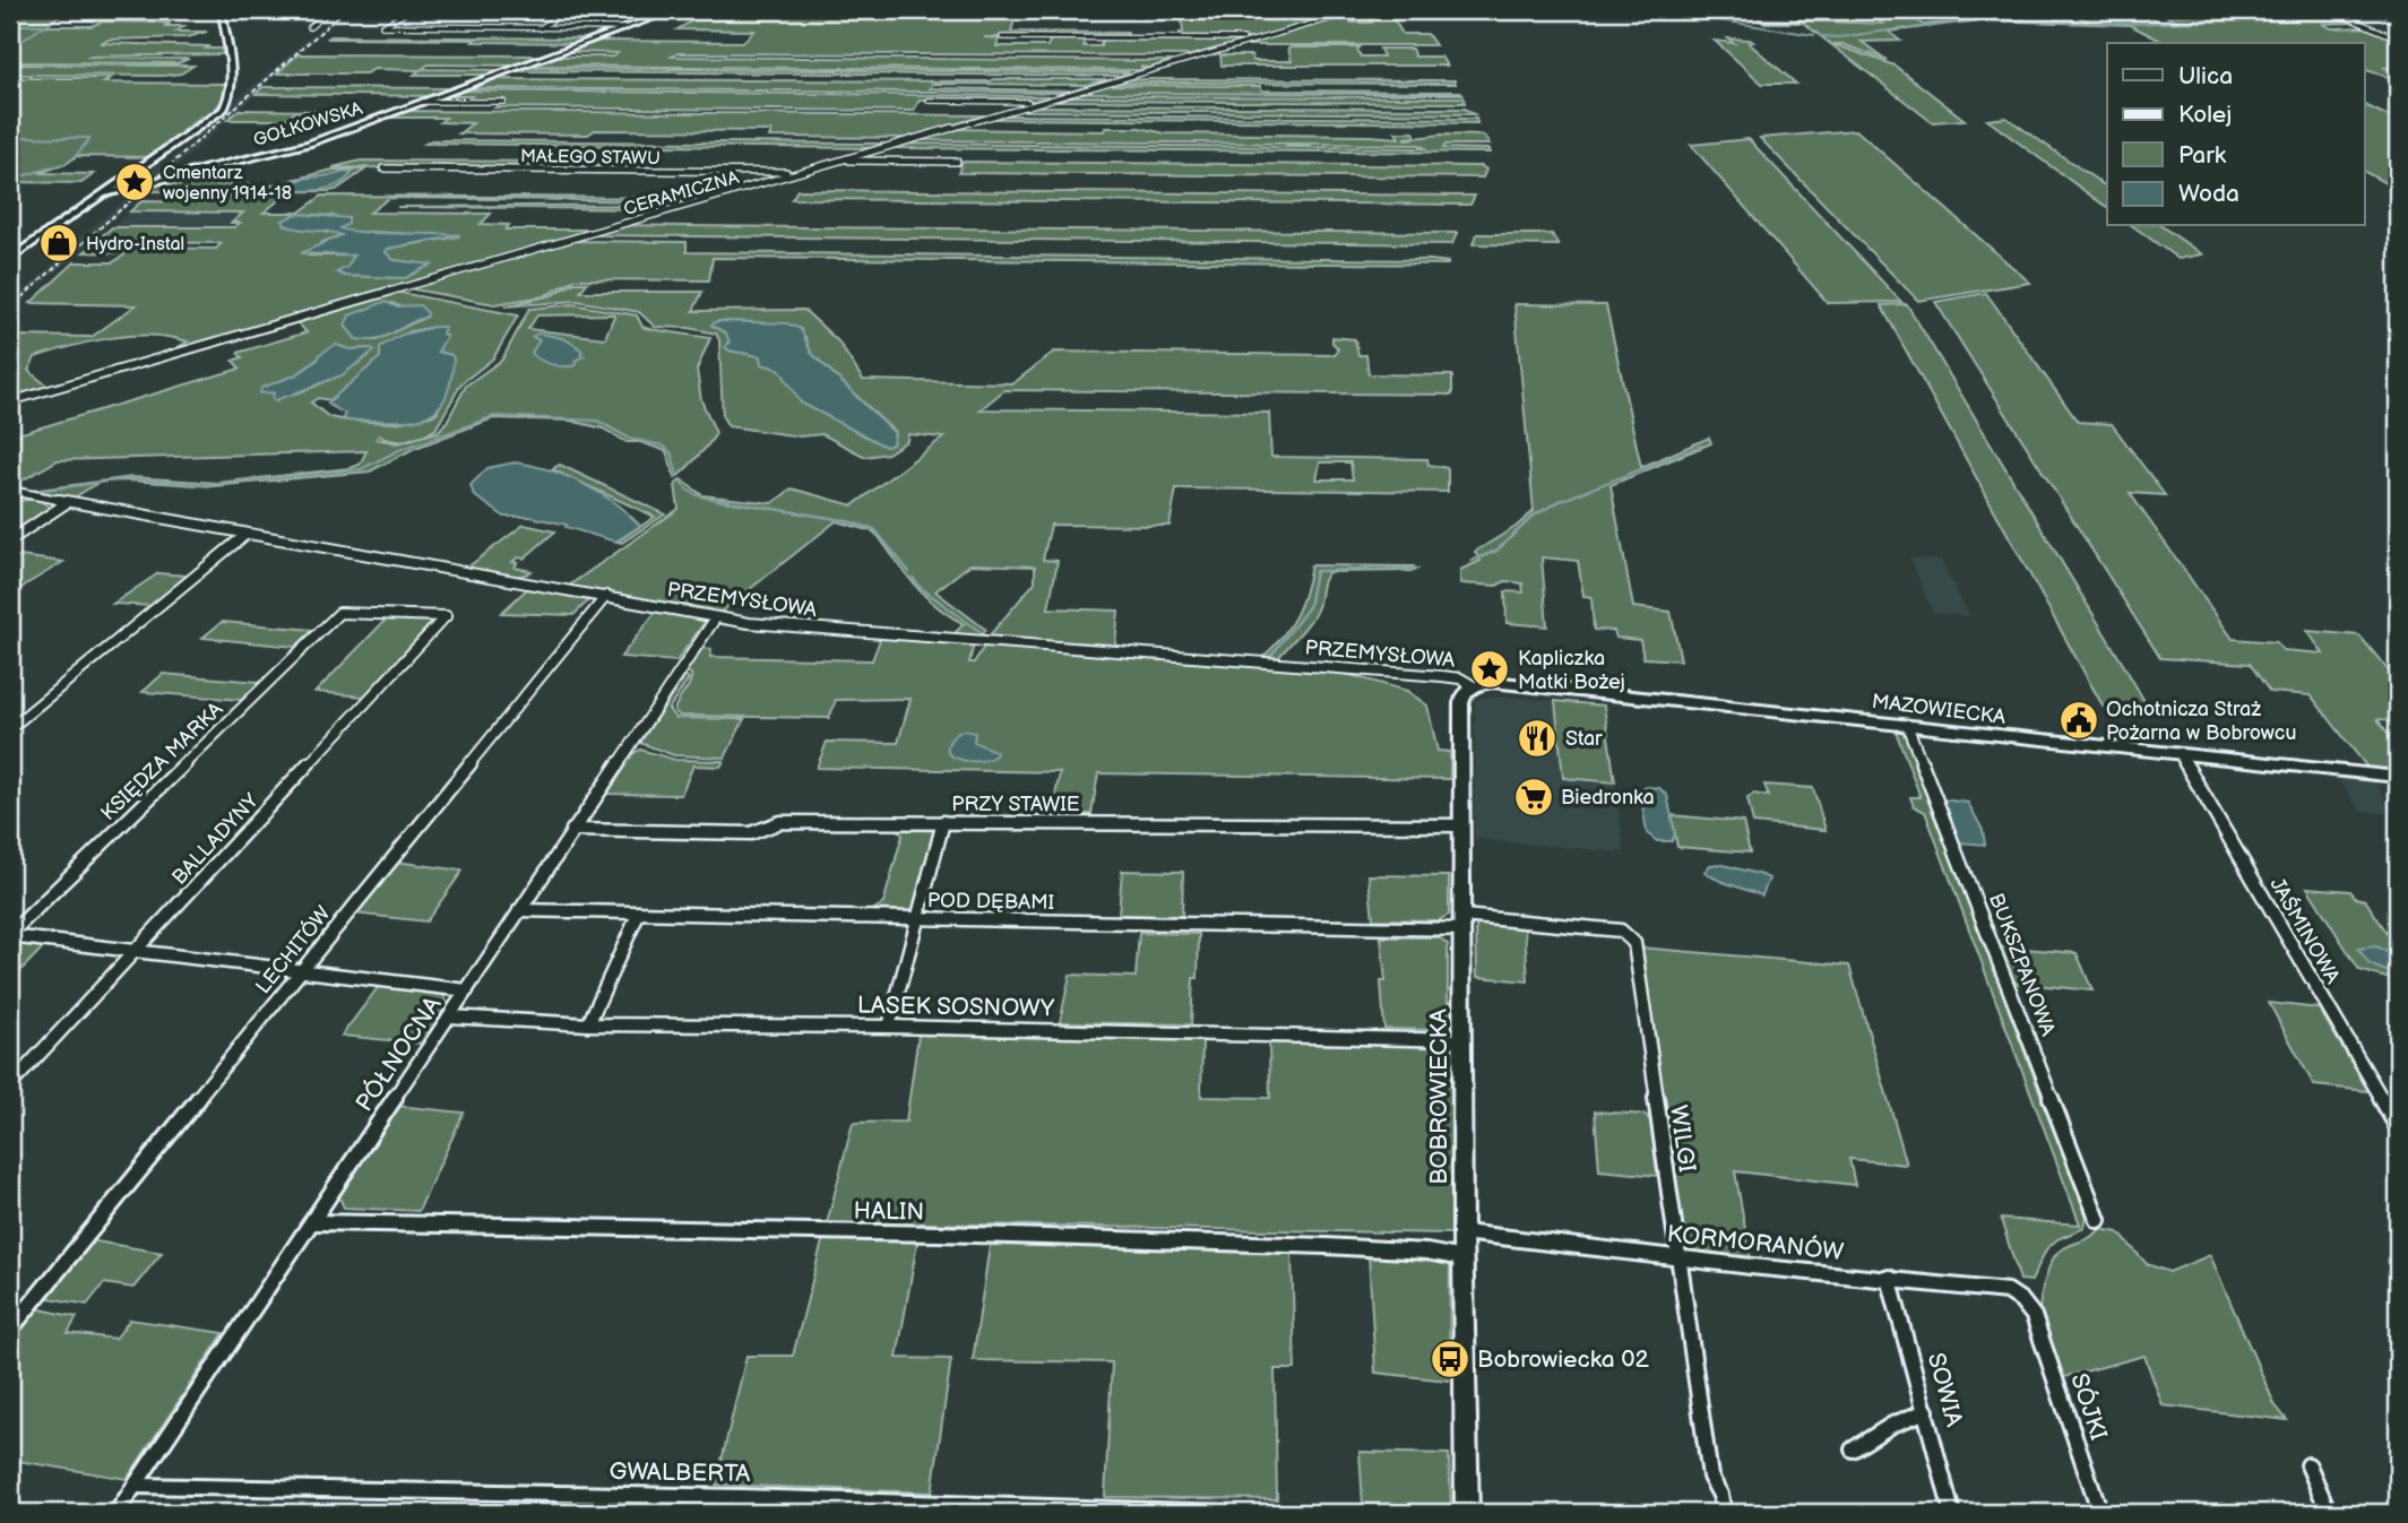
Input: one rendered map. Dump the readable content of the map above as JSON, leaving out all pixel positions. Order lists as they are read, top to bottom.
{
  "streets": {
    "street": [
      "GOŁKOWSKA",
      "MAŁEGO STAWU",
      "CERAMICZNA",
      "PRZEMYSŁOWA",
      "MAZOWIECKA",
      "KSIĘDZA MARKA",
      "PRZY STAWIE",
      "BALLADYNY",
      "POD DĘBAMI",
      "JAŚMINOWA",
      "LECHITÓW",
      "BUKSZPANOWA",
      "LASEK SOSNOWY",
      "PÓŁNOCNA",
      "BOBROWIECKA",
      "WILGI",
      "HALIN",
      "KORMORANÓW",
      "SOWIA",
      "SÓJKI",
      "GWALBERTA"
    ]
  },
  "crossings": [
    ["MAŁEGO STAWU", "CERAMICZNA"],
    ["PRZEMYSŁOWA", "MAZOWIECKA"],
    ["PRZEMYSŁOWA", "LECHITÓW"],
    ["PRZEMYSŁOWA", "PÓŁNOCNA"],
    ["PRZEMYSŁOWA", "BOBROWIECKA"],
    ["MAZOWIECKA", "JAŚMINOWA"],
    ["MAZOWIECKA", "BUKSZPANOWA"],
    ["MAZOWIECKA", "BOBROWIECKA"],
    ["KSIĘDZA MARKA", "BALLADYNY"],
    ["PRZY STAWIE", "PÓŁNOCNA"],
    ["PRZY STAWIE", "BOBROWIECKA"],
    ["POD DĘBAMI", "PÓŁNOCNA"],
    ["POD DĘBAMI", "BOBROWIECKA"],
    ["POD DĘBAMI", "WILGI"],
    ["LASEK SOSNOWY", "PÓŁNOCNA"],
    ["LASEK SOSNOWY", "BOBROWIECKA"],
    ["PÓŁNOCNA", "HALIN"],
    ["PÓŁNOCNA", "GWALBERTA"],
    ["BOBROWIECKA", "WILGI"],
    ["BOBROWIECKA", "HALIN"],
    ["BOBROWIECKA", "KORMORANÓW"],
    ["WILGI", "KORMORANÓW"],
    ["KORMORANÓW", "SOWIA"],
    ["KORMORANÓW", "SÓJKI"]
  ],
  "places": {
    "place": ["Cmentarz wojenny 1914-18", "Kapliczka Matki Bożej"],
    "shop": ["Hydro-Instal"],
    "public building": ["Ochotnicza Straż Pożarna w Bobrowcu"],
    "restaurant": ["Star"],
    "supermarket": ["Biedronka"],
    "bus stop": ["Bobrowiecka 02"]
  },
  "legend": [
    "Ulica",
    "Kolej",
    "Park",
    "Woda"
  ]
}
